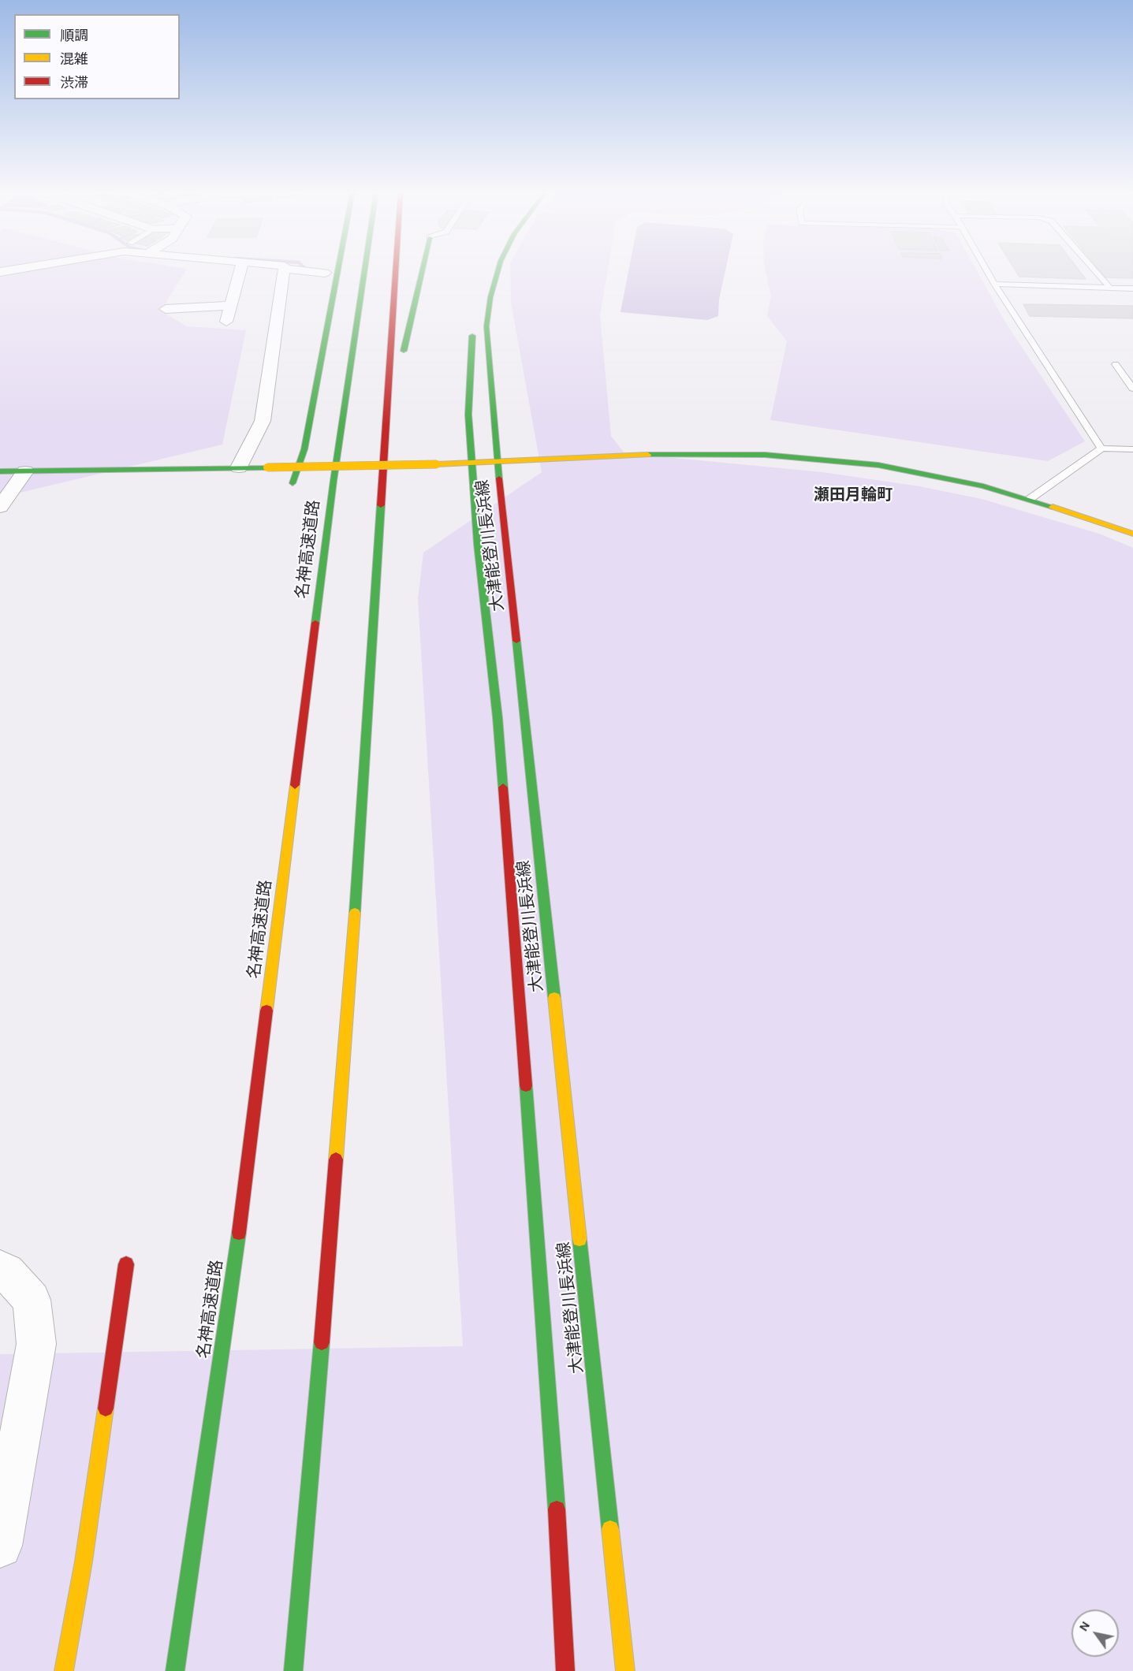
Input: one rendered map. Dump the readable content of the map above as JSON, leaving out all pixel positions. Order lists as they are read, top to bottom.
{
  "streets": {
    "main road": ["大津能登川長浜線", "名神高速道路"]
  },
  "districts": ["瀬田月輪町"],
  "legend": ["順調", "混雑", "渋滞"],
  "north": "top left"
}
